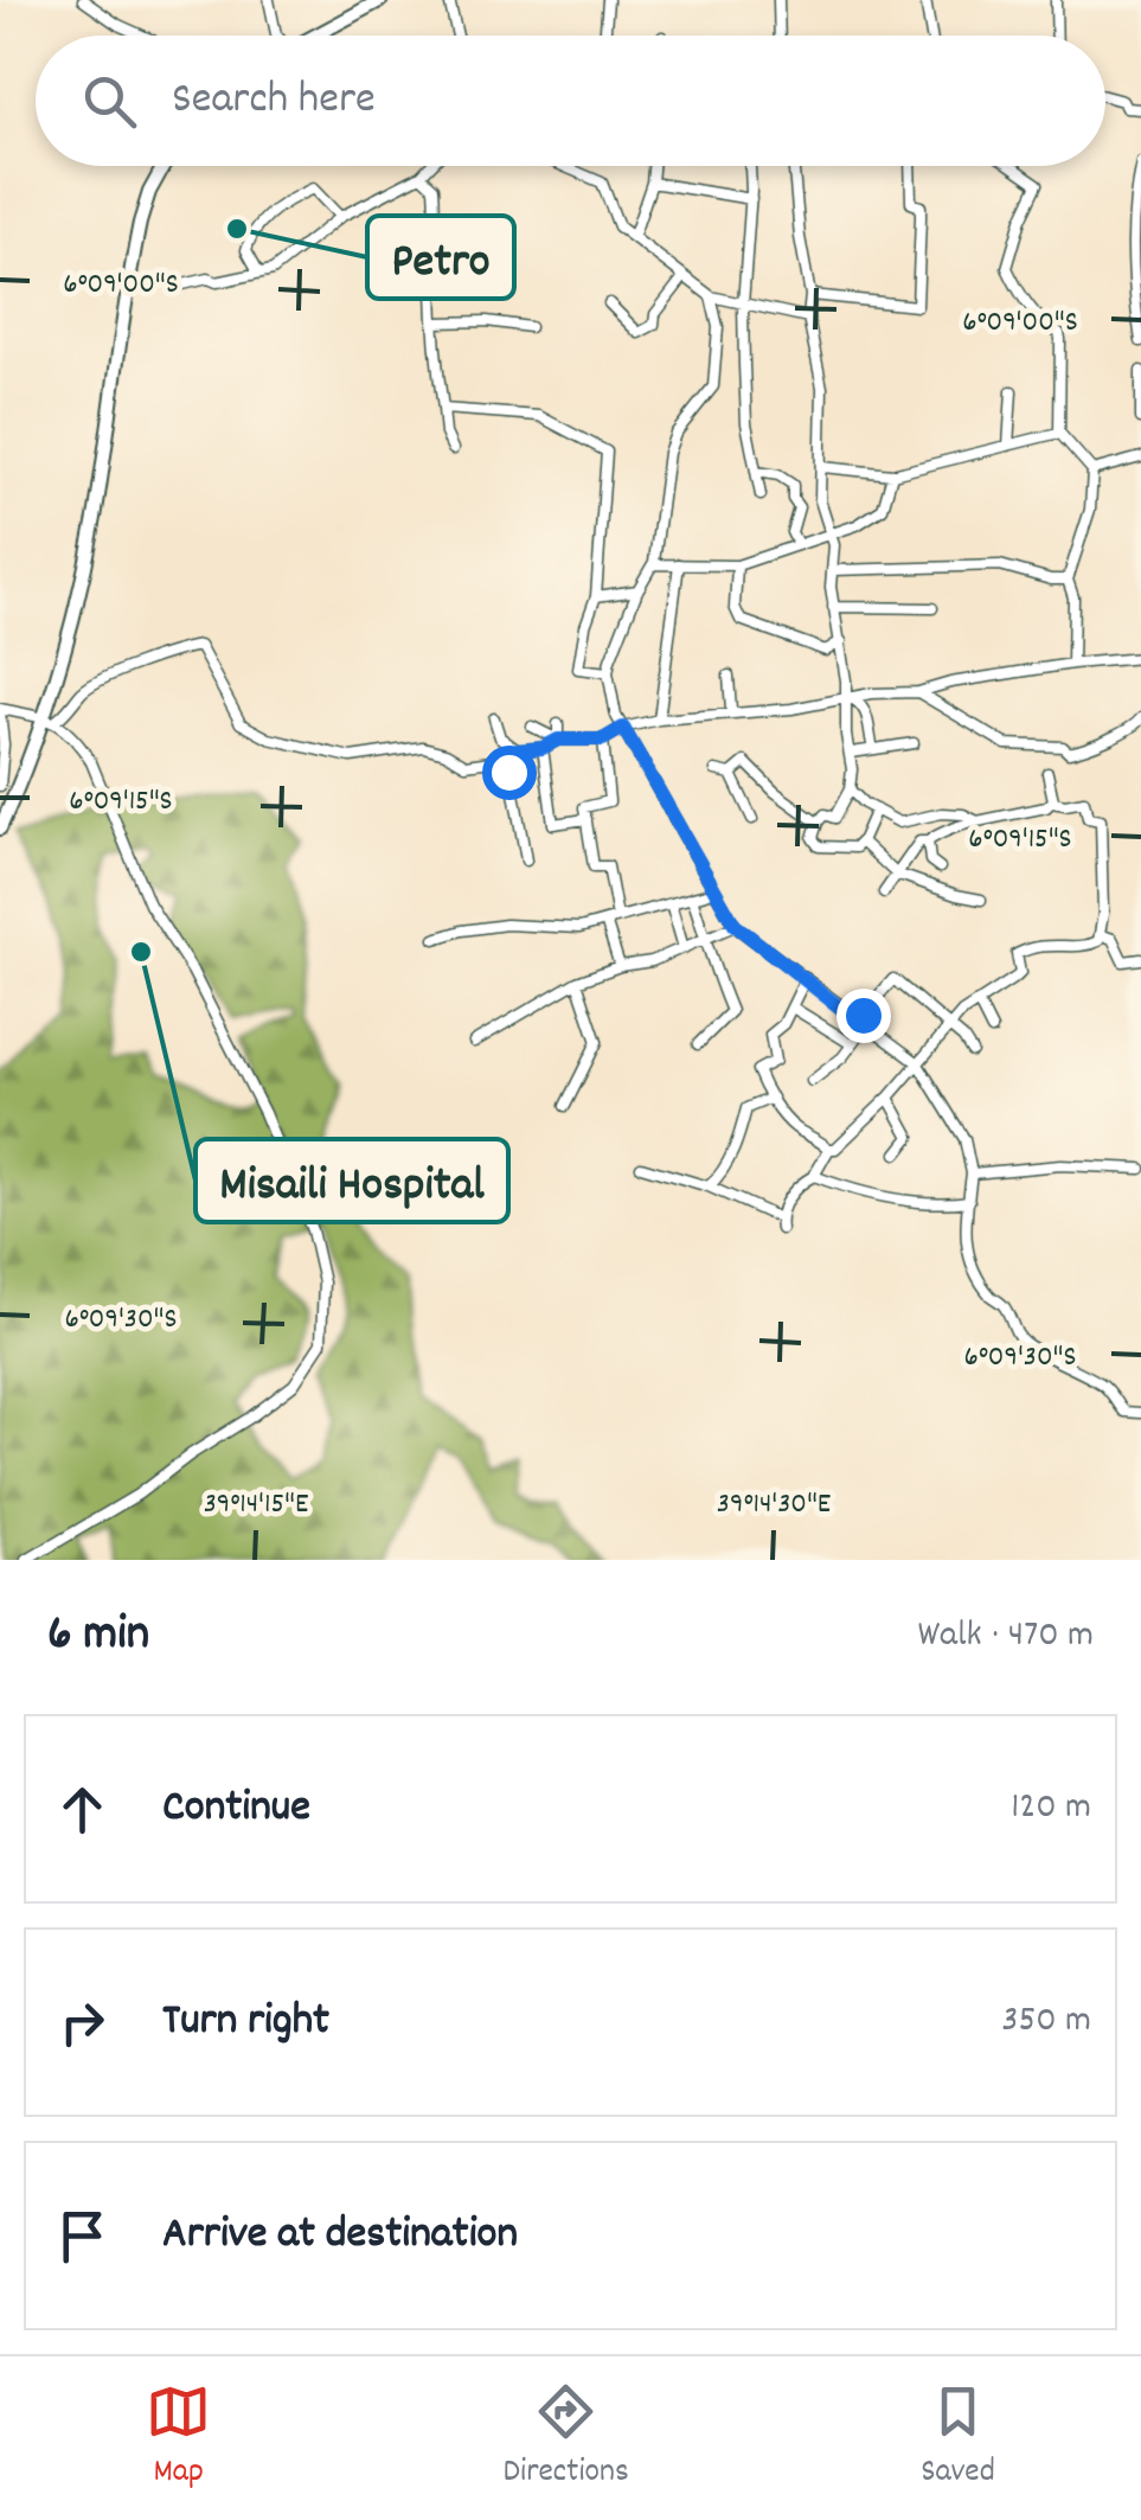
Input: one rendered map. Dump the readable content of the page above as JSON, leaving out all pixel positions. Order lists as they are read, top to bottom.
{
  "places": ["Petro", "Misaili Hospital"],
  "page": {
    "search": "Search here",
    "heading": ["6 min", "Walk · 470 m"],
    "list": [
      ["Continue", "120 m"],
      ["Turn right", "350 m"],
      "Arrive at destination"
    ],
    "nav": ["Map", "Directions", "Saved"]
  },
  "coordinates": [
    "6°09'00\"S",
    "6°09'15\"S",
    "6°09'30\"S",
    "39°14'15\"E",
    "39°14'30\"E"
  ]
}
